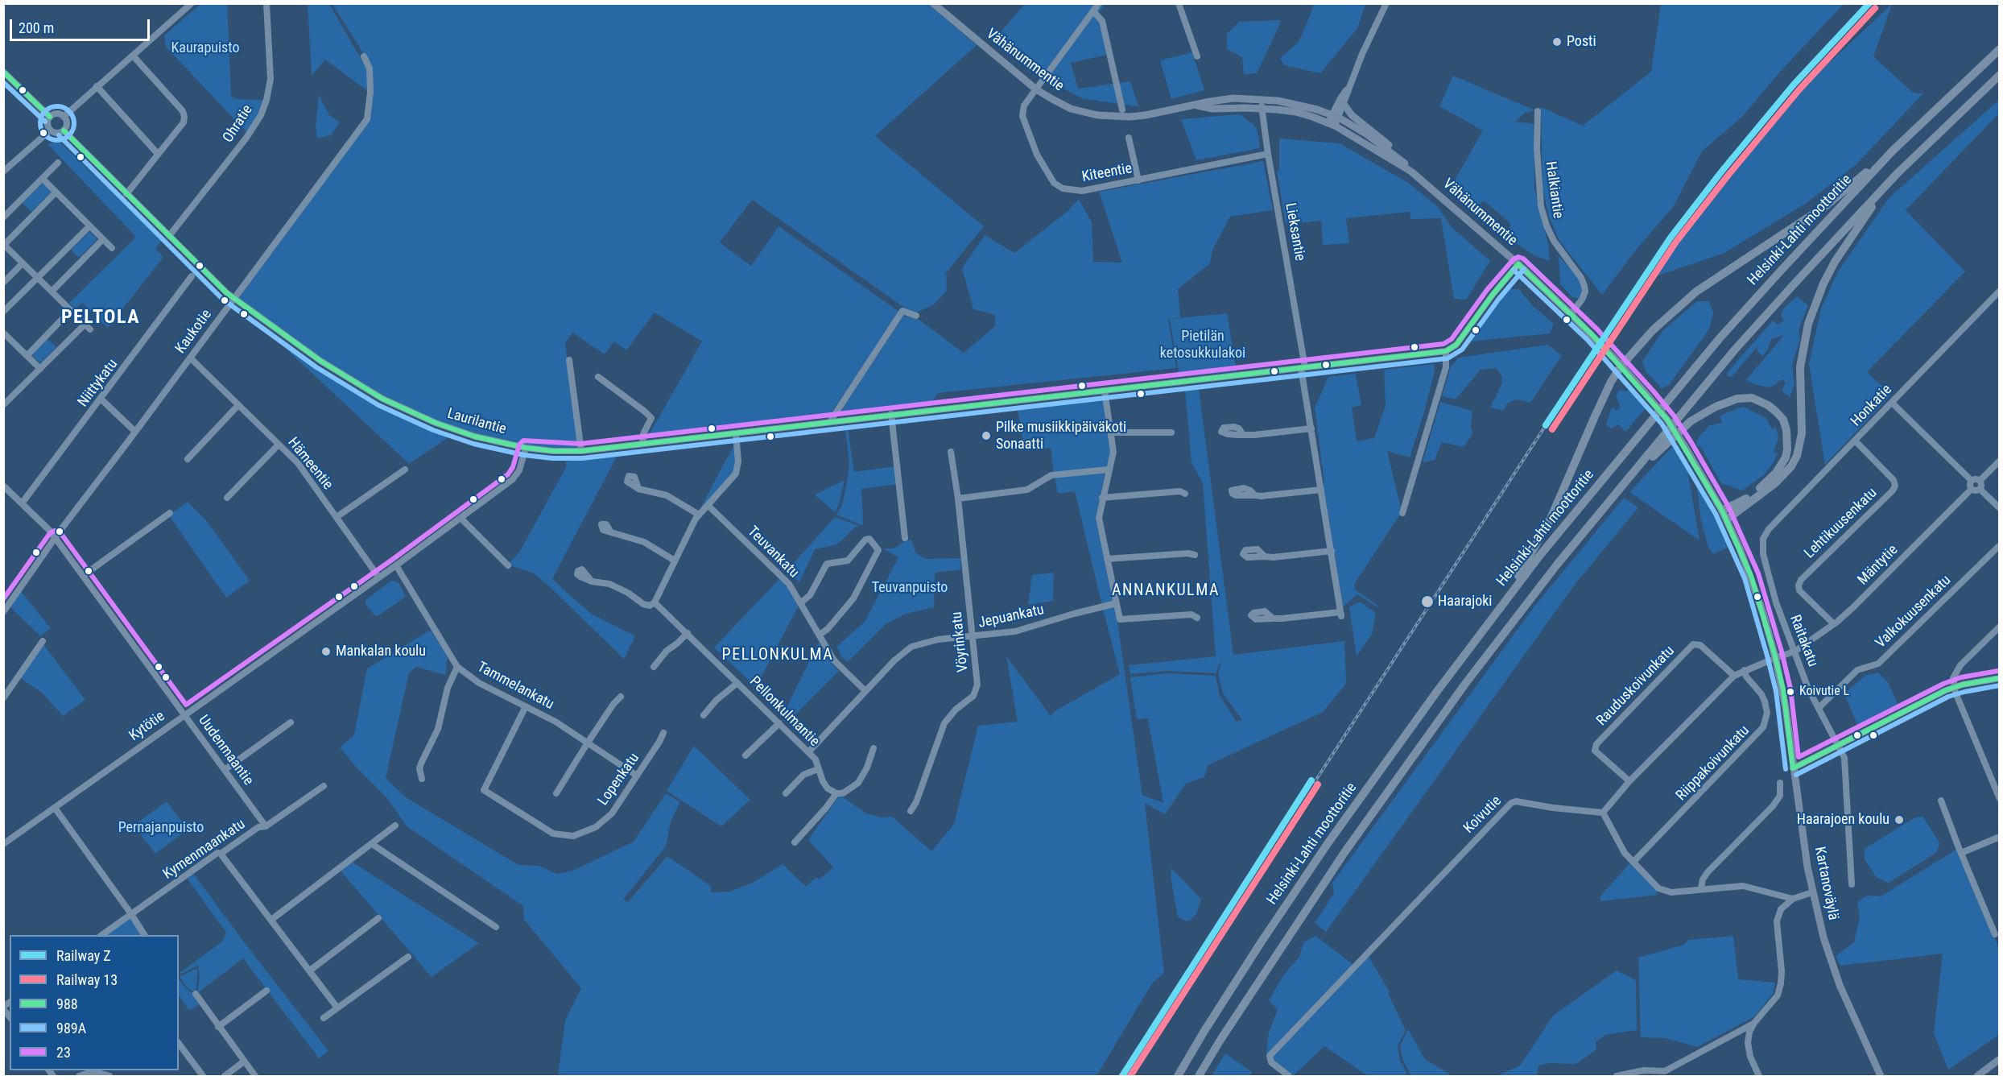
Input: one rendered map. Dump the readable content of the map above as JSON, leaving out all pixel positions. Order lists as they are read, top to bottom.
{
  "streets": {
    "highway": ["Helsinki-Lahti moottoritie"],
    "main road": ["Vähänummentie", "Kartanoväylä"],
    "street": [
      "Ohratie",
      "Kiteentie",
      "Halkiantie",
      "Lieksantie",
      "Kaukotie",
      "Niittykatu",
      "Honkatie",
      "Laurilantie",
      "Hämeentie",
      "Lehtikuusenkatu",
      "Teuvankatu",
      "Mäntytie",
      "Valkokuusenkatu",
      "Jepuankatu",
      "Raitakatu",
      "Vöyrinkatu",
      "Tammelankatu",
      "Rauduskoivunkatu",
      "Pellonkulmantie",
      "Kytötie",
      "Uudenmaantie",
      "Riippakoivunkatu",
      "Lopenkatu",
      "Koivutie",
      "Kymenmaankatu"
    ]
  },
  "crossings": [
    ["Vähänummentie", "Kiteentie"],
    ["Vähänummentie", "Halkiantie"],
    ["Vähänummentie", "Lieksantie"],
    ["Vähänummentie", "Kartanoväylä"],
    ["Ohratie", "Laurilantie"],
    ["Kiteentie", "Lieksantie"],
    ["Lieksantie", "Laurilantie"],
    ["Kaukotie", "Laurilantie"],
    ["Kaukotie", "Hämeentie"],
    ["Kaukotie", "Uudenmaantie"],
    ["Niittykatu", "Uudenmaantie"],
    ["Honkatie", "Lehtikuusenkatu"],
    ["Honkatie", "Raitakatu"],
    ["Laurilantie", "Kytötie"],
    ["Hämeentie", "Kytötie"],
    ["Lehtikuusenkatu", "Mäntytie"],
    ["Teuvankatu", "Jepuankatu"],
    ["Mäntytie", "Raitakatu"],
    ["Valkokuusenkatu", "Raitakatu"],
    ["Jepuankatu", "Vöyrinkatu"],
    ["Jepuankatu", "Pellonkulmantie"],
    ["Tammelankatu", "Kytötie"],
    ["Tammelankatu", "Lopenkatu"],
    ["Kytötie", "Uudenmaantie"],
    ["Uudenmaantie", "Kymenmaankatu"]
  ],
  "districts": ["PELTOLA", "ANNANKULMA", "PELLONKULMA"],
  "parks": [
    "Kaurapuisto",
    "Pietilän ketosukkulakoi",
    "Teuvanpuisto",
    "Pernajanpuisto"
  ],
  "places": [
    "Posti",
    "Pilke musiikkipäiväkoti Sonaatti",
    "Haarajoki",
    "Mankalan koulu",
    "Koivutie L",
    "Haarajoen koulu"
  ],
  "lines": [
    "rail line Z",
    "rail line 13",
    "transit line 988",
    "transit line 989A",
    "transit line 23"
  ],
  "legend": [
    "Railway Z",
    "Railway 13",
    "988",
    "989A",
    "23"
  ],
  "scale_bar": "200 m"
}
